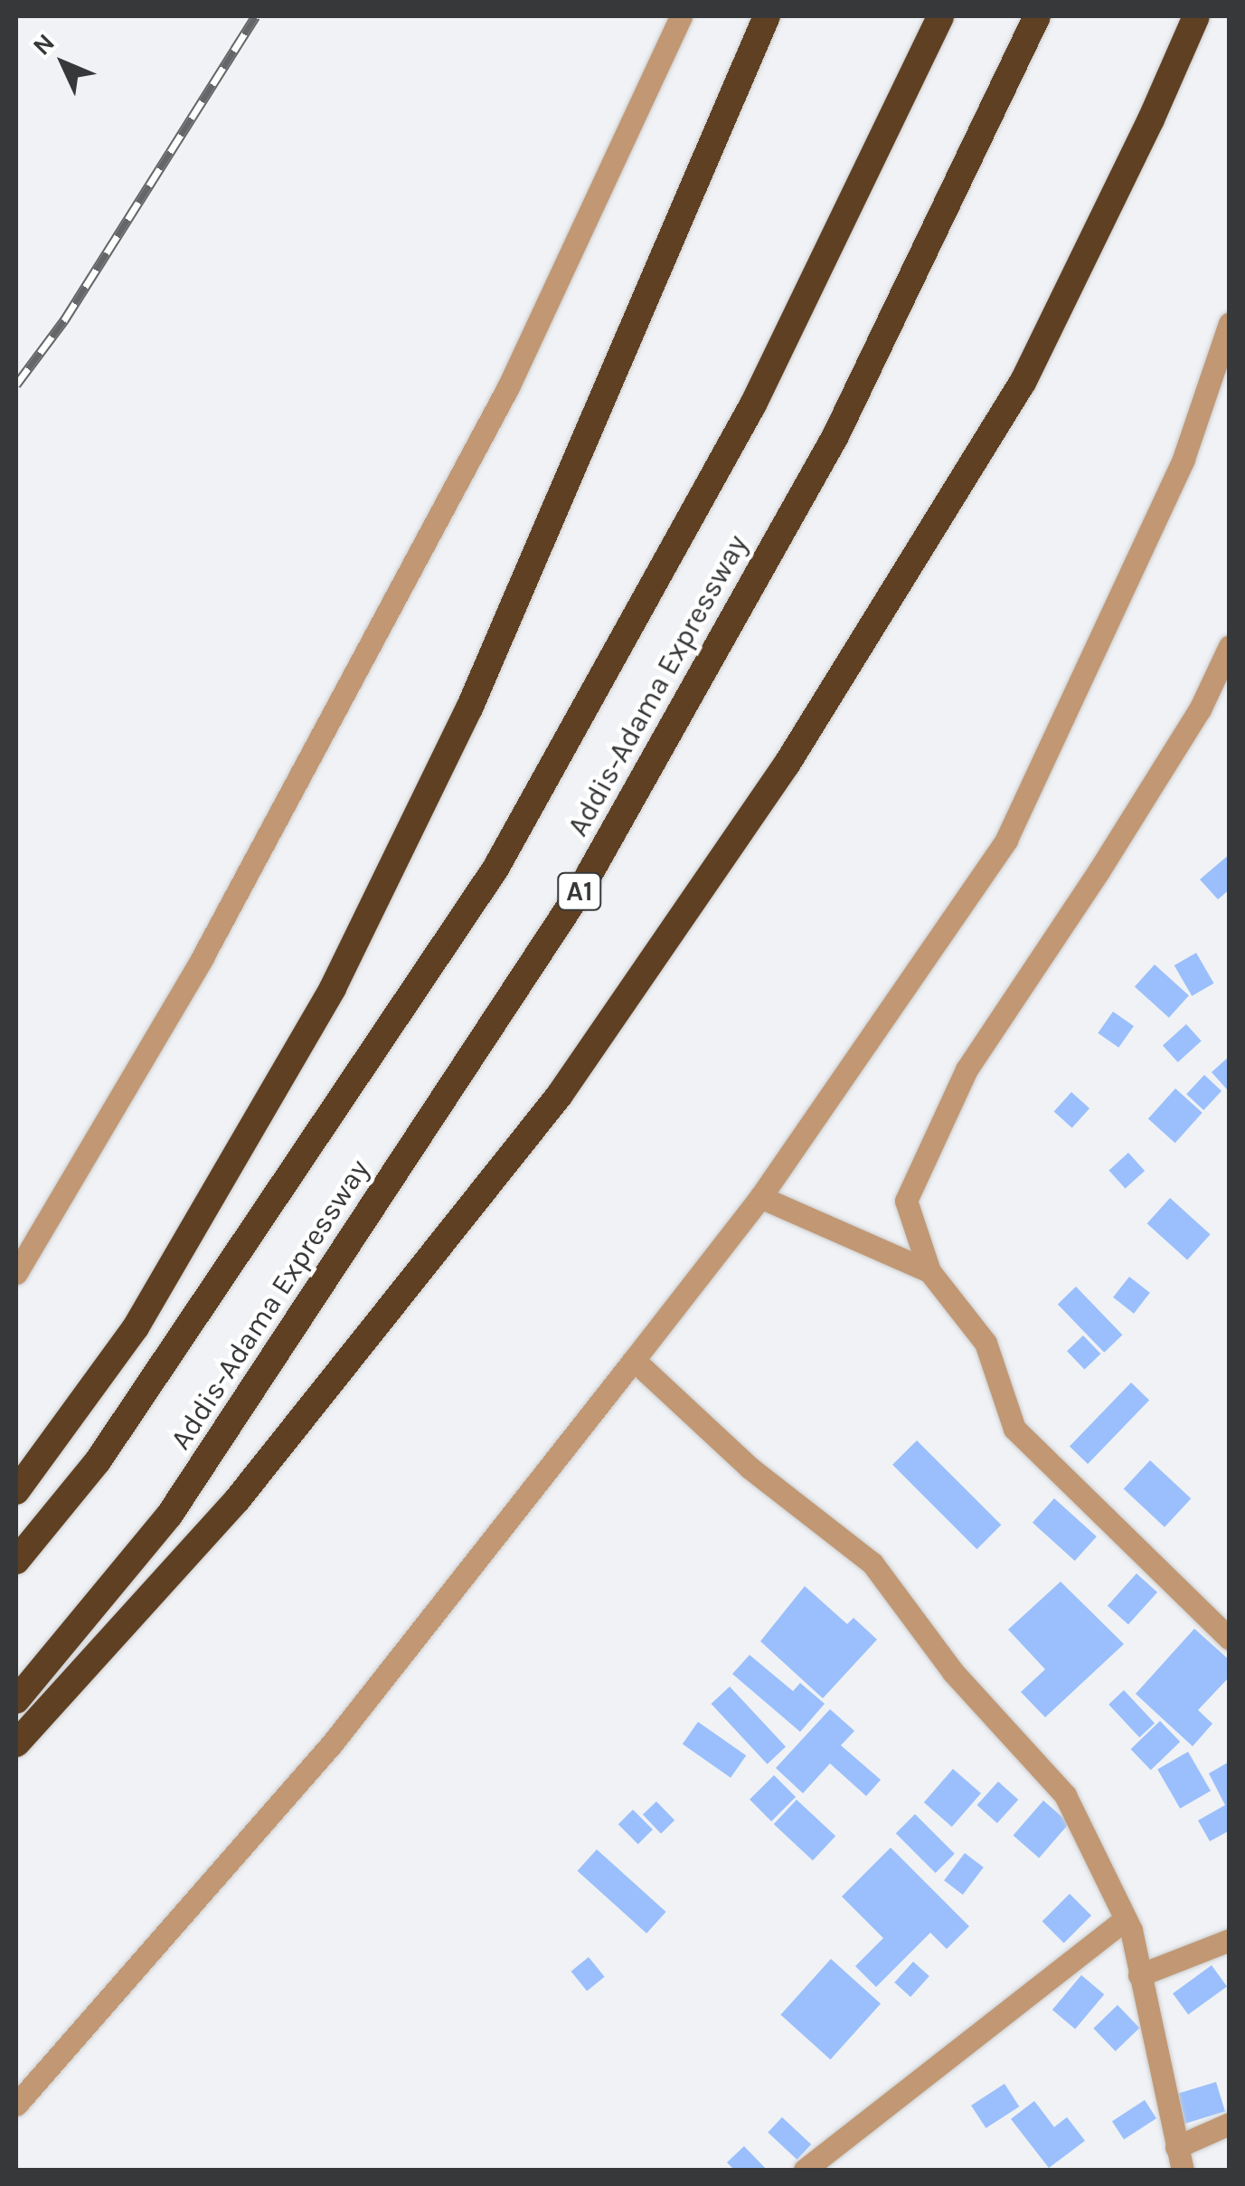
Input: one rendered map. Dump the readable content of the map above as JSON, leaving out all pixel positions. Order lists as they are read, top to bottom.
{
  "streets": {
    "highway": ["Addis-Adama Expressway", "A1"]
  },
  "north": "top left"
}
